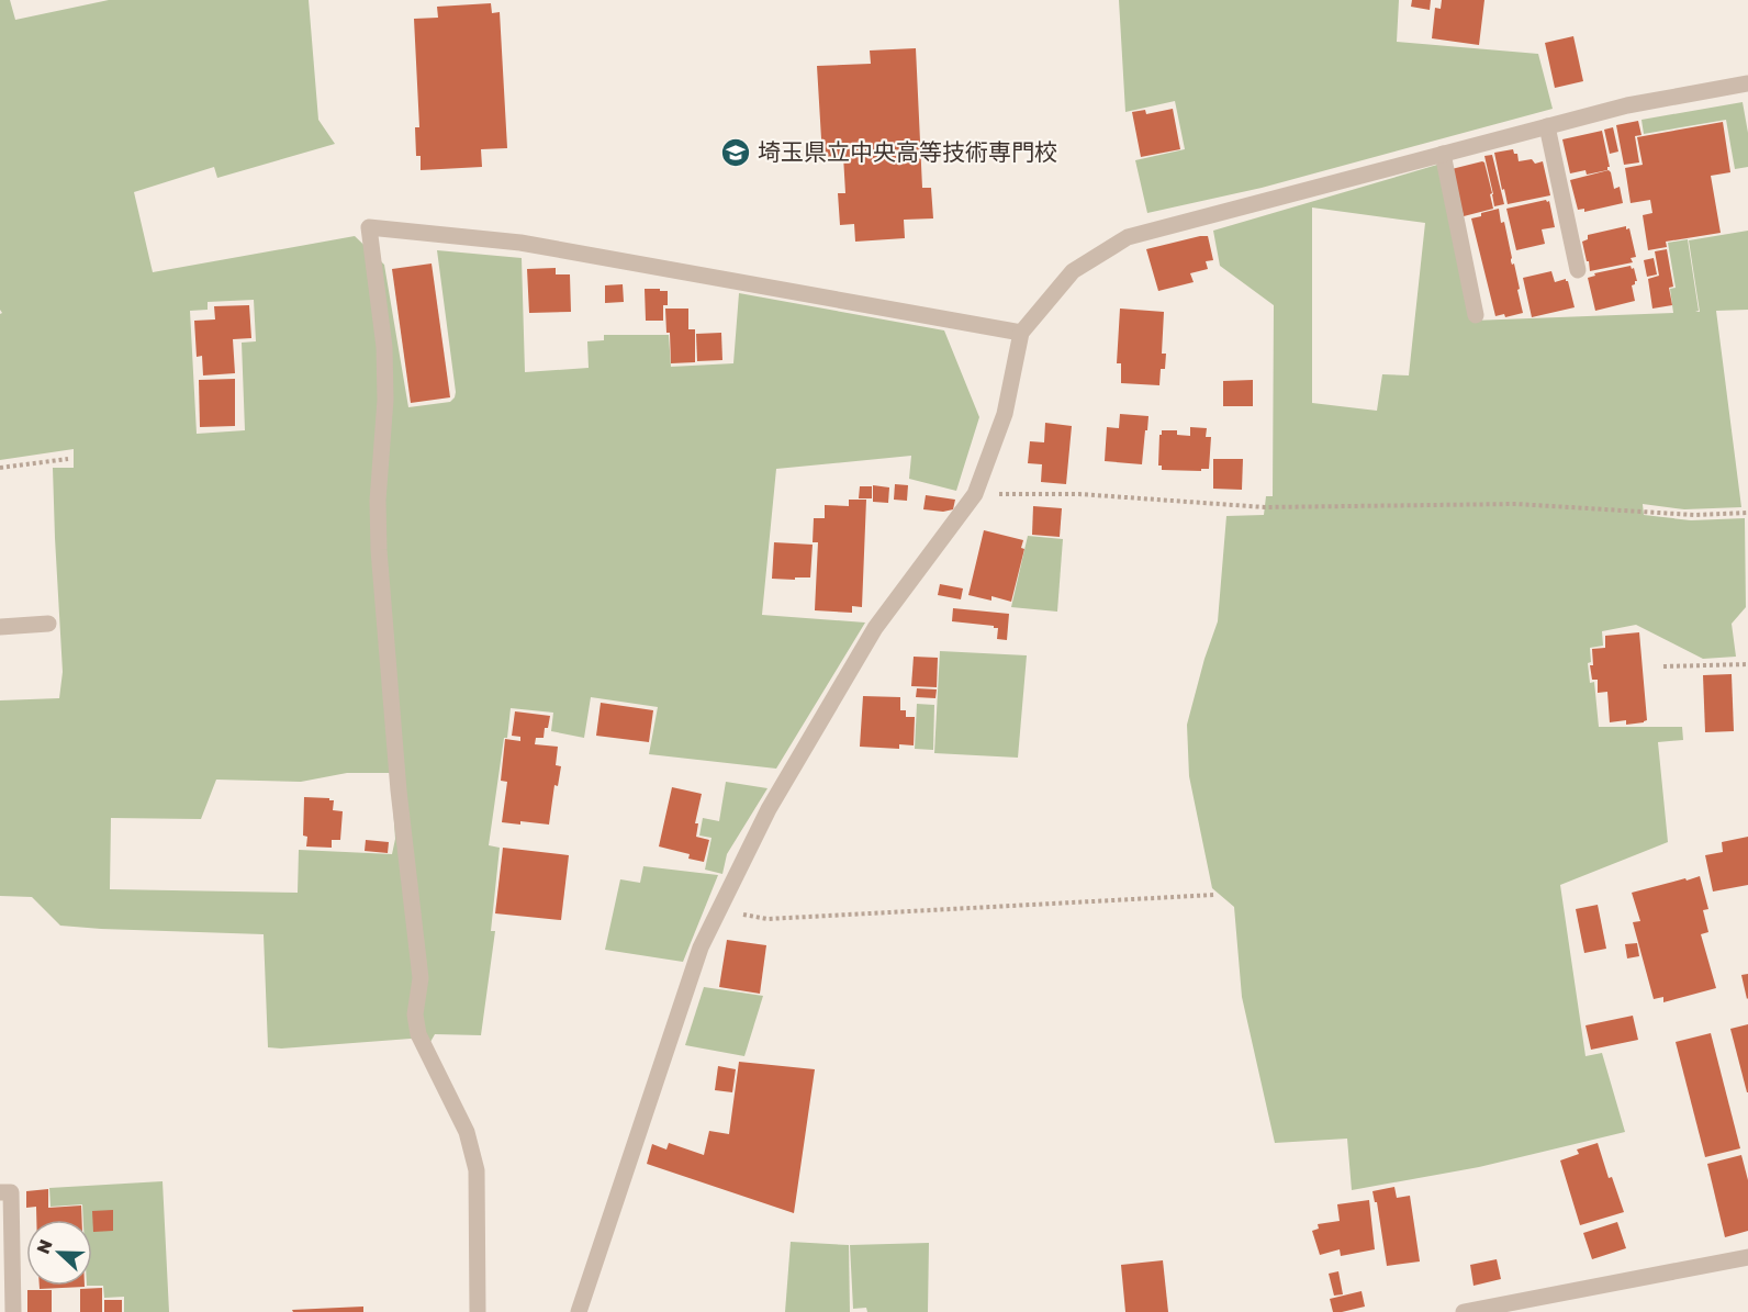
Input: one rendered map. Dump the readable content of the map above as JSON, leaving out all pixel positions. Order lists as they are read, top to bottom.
{
  "places": {
    "school or university": ["埼玉県立中央高等技術専門校"]
  },
  "north": "left"
}
